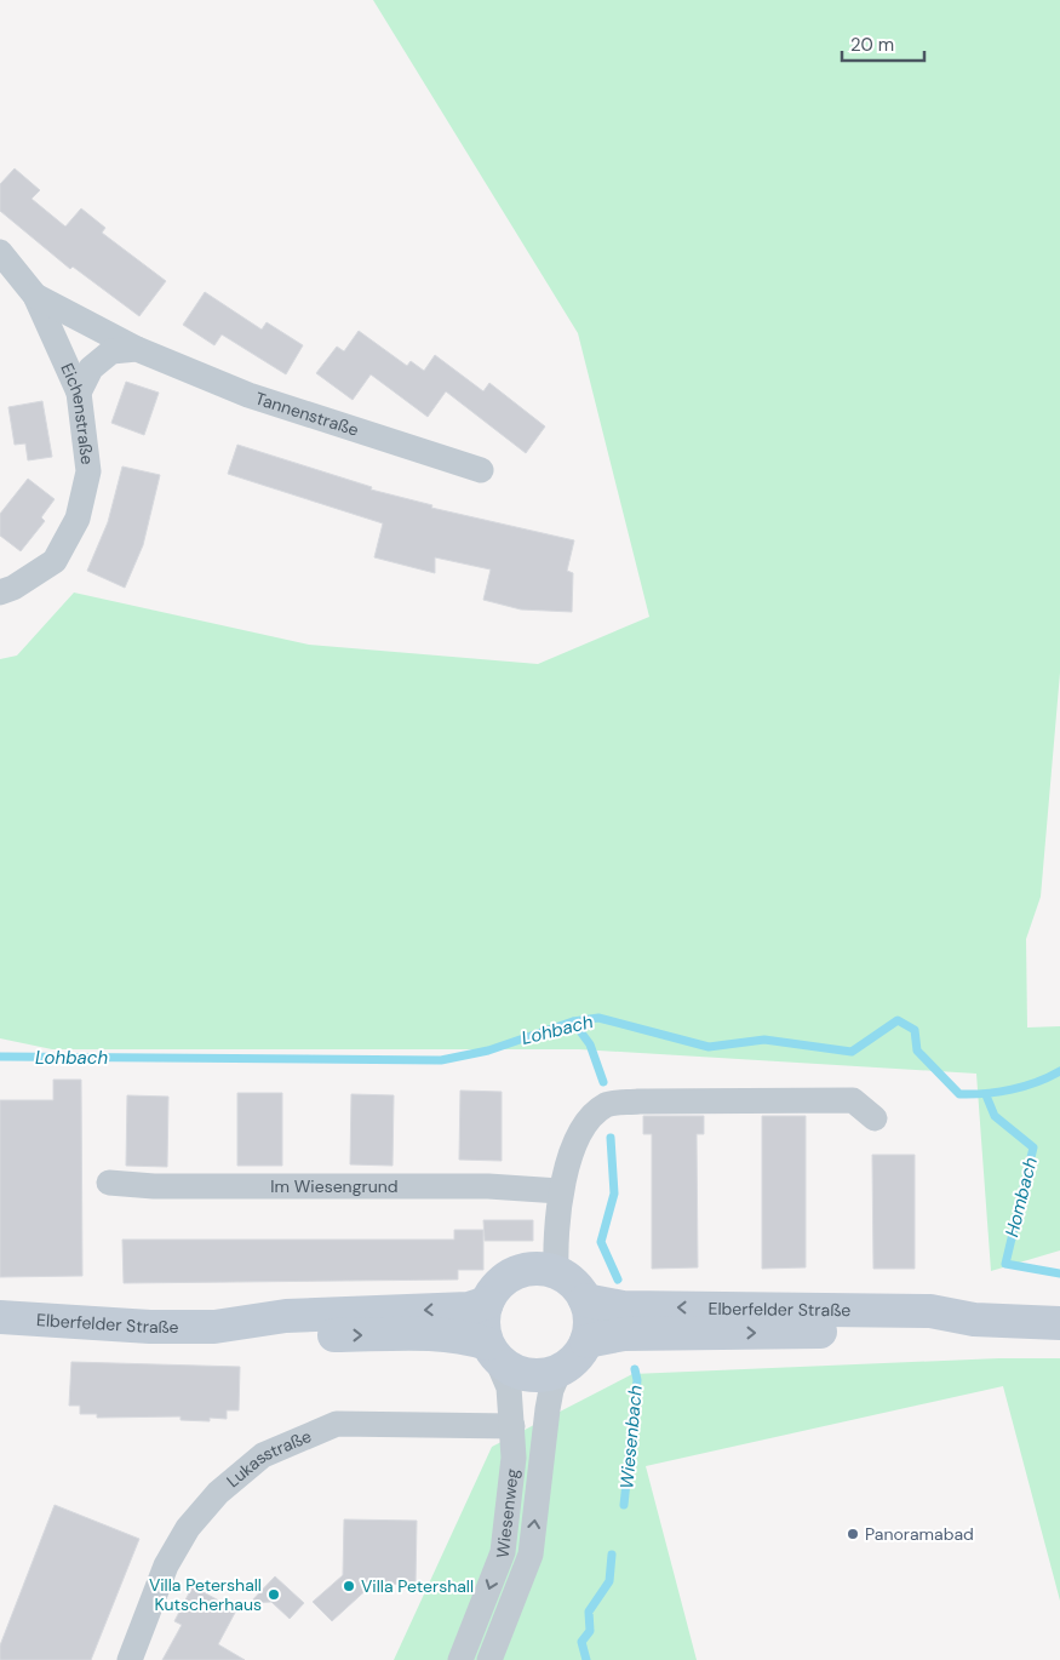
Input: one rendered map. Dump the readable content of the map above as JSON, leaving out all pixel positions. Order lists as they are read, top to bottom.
{
  "streets": {
    "main road": ["Elberfelder Straße"],
    "street": [
      "Eichenstraße",
      "Tannenstraße",
      "Im Wiesengrund",
      "Lukasstraße",
      "Wiesenweg"
    ]
  },
  "crossings": [
    ["Eichenstraße", "Tannenstraße"],
    ["Elberfelder Straße", "Wiesenweg"],
    ["Lukasstraße", "Wiesenweg"]
  ],
  "water": ["Lohbach", "Hombach", "Wiesenbach"],
  "places": ["Panoramabad", "Villa Petershall", "Villa Petershall Kutscherhaus"],
  "scale_bar": "20 m"
}
